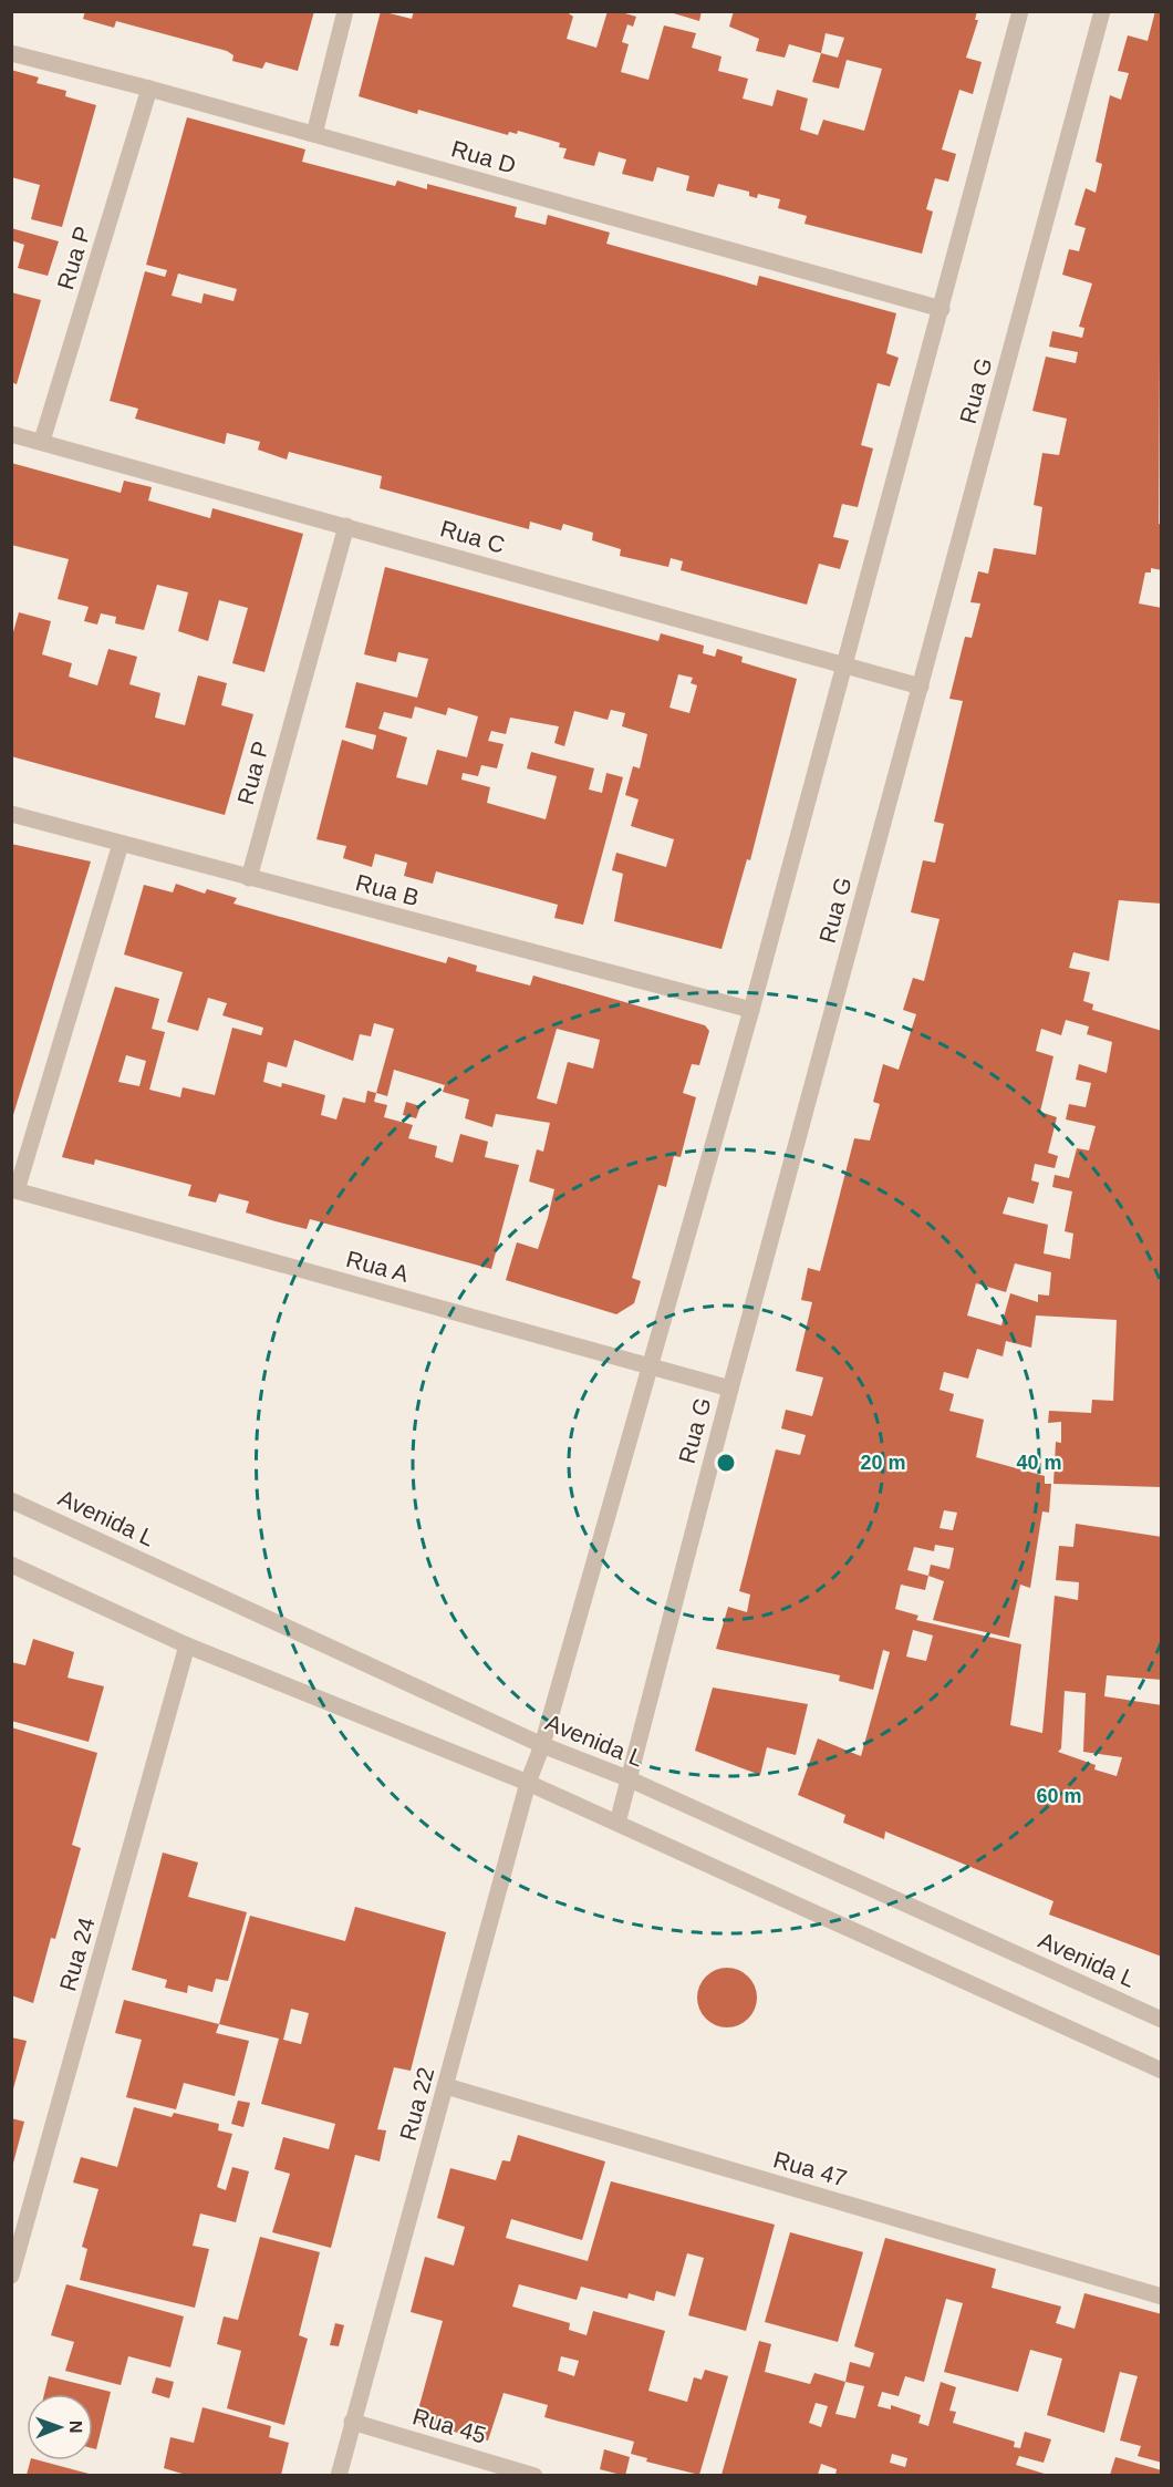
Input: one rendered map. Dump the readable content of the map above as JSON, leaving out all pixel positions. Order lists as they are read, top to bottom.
{
  "streets": {
    "street": [
      "Rua D",
      "Rua P",
      "Rua G",
      "Rua C",
      "Rua B",
      "Rua A",
      "Avenida L",
      "Rua 24",
      "Rua 22",
      "Rua 47",
      "Rua 45"
    ]
  },
  "crossings": [
    ["Rua D", "Rua P"],
    ["Rua P", "Rua C"],
    ["Rua P", "Rua B"],
    ["Rua G", "Rua C"],
    ["Rua G", "Rua A"],
    ["Rua G", "Avenida L"],
    ["Avenida L", "Rua 22"],
    ["Rua 22", "Rua 47"],
    ["Rua 22", "Rua 45"]
  ],
  "north": "right",
  "rings": ["20 m", "40 m", "60 m"]
}
